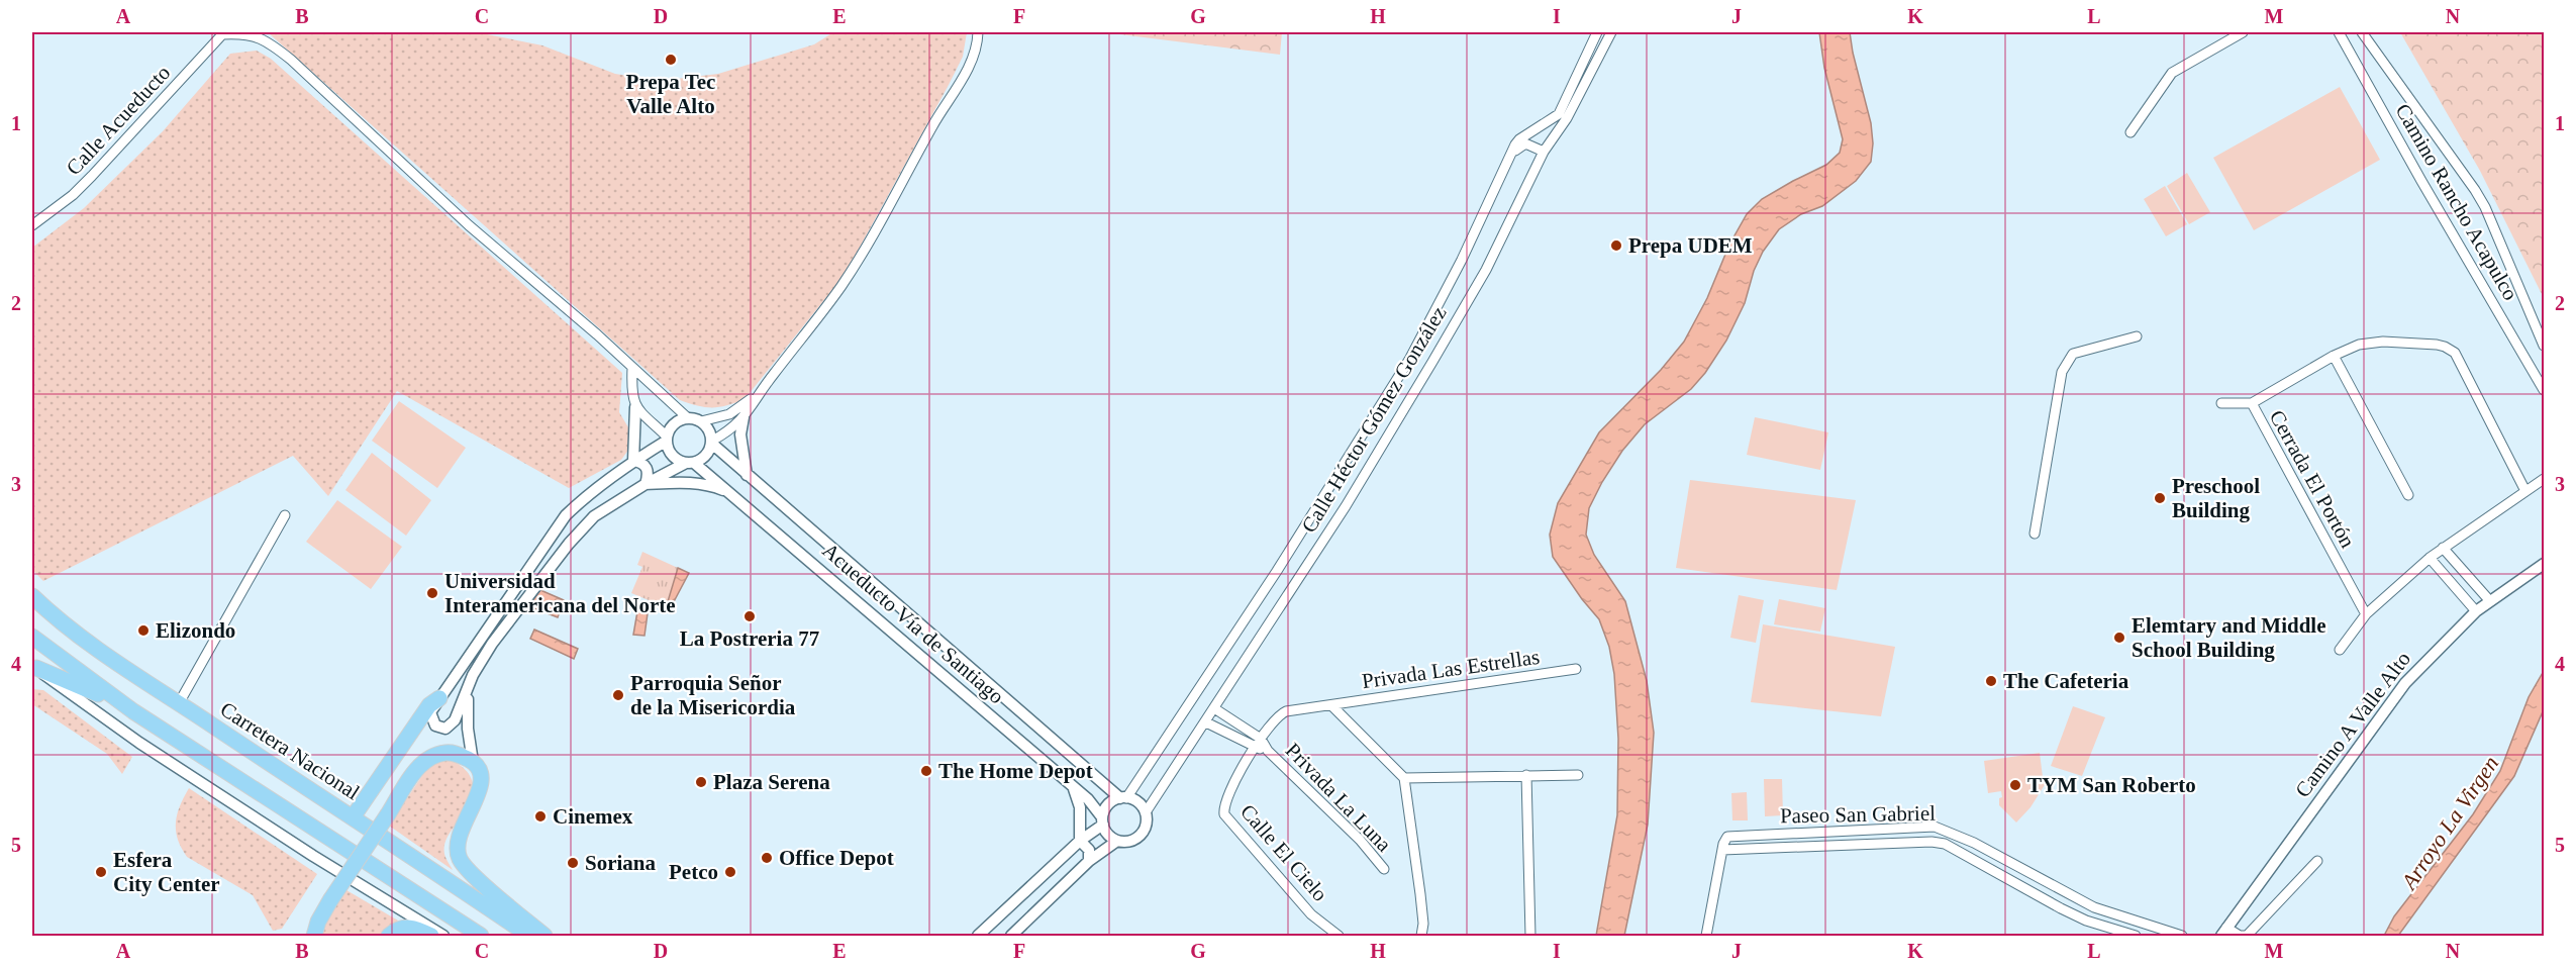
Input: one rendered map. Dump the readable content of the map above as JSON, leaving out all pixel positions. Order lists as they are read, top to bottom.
{
  "streets": {
    "highway": ["Carretera Nacional"],
    "street": [
      "Calle Acueducto",
      "Camino Rancho Acapulco",
      "Calle Héctor Gómez González",
      "Cerrada El Portón",
      "Acueducto Vía de Santiago",
      "Privada Las Estrellas",
      "Camino A Valle Alto",
      "Privada La Luna",
      "Paseo San Gabriel",
      "Calle El Cielo"
    ]
  },
  "crossings": [
    ["Calle Héctor Gómez González", "Acueducto Vía de Santiago"],
    ["Privada Las Estrellas", "Calle El Cielo"],
    ["Privada La Luna", "Calle El Cielo"]
  ],
  "water": ["Arroyo La Virgen"],
  "places": [
    "Prepa Tec Valle Alto",
    "Prepa UDEM",
    "Preschool Building",
    "Universidad Interamericana del Norte",
    "La Postreria 77",
    "Elizondo",
    "Elemtary and Middle School Building",
    "The Cafeteria",
    "Parroquia Señor de la Misericordia",
    "The Home Depot",
    "Plaza Serena",
    "TYM San Roberto",
    "Cinemex",
    "Office Depot",
    "Soriana",
    "Esfera City Center",
    "Petco"
  ],
  "grid": {
    "columns": [
      "A",
      "B",
      "C",
      "D",
      "E",
      "F",
      "G",
      "H",
      "I",
      "J",
      "K",
      "L",
      "M",
      "N"
    ],
    "rows": [
      "1",
      "2",
      "3",
      "4",
      "5"
    ]
  }
}
